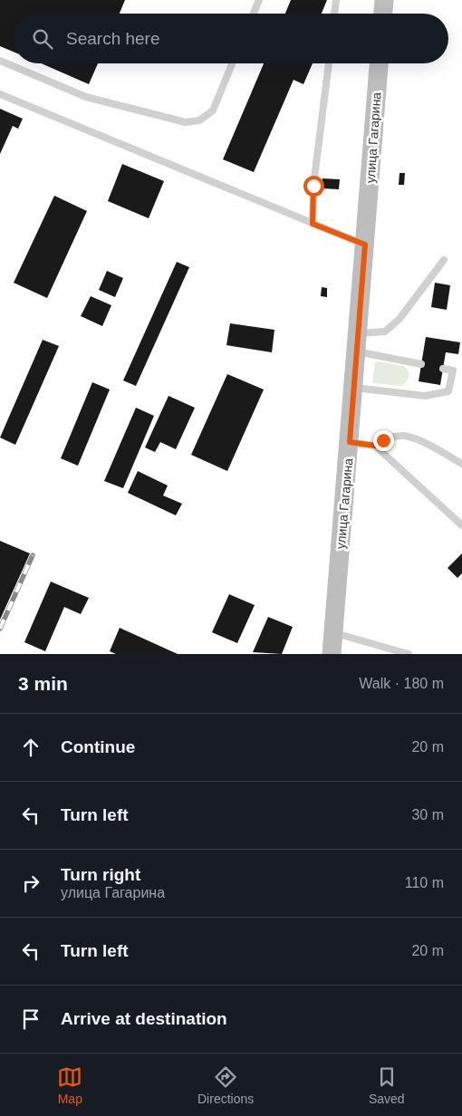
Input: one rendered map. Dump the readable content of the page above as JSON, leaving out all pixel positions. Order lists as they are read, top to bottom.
{
  "streets": {
    "main road": ["улица Гагарина"]
  },
  "page": {
    "search": "Search here",
    "heading": ["3 min", "Walk · 180 m"],
    "list": [
      ["Continue", "20 m"],
      ["Turn left", "30 m"],
      ["Turn right", "улица Гагарина", "110 m"],
      ["Turn left", "20 m"],
      "Arrive at destination"
    ],
    "nav": ["Map", "Directions", "Saved"]
  }
}
